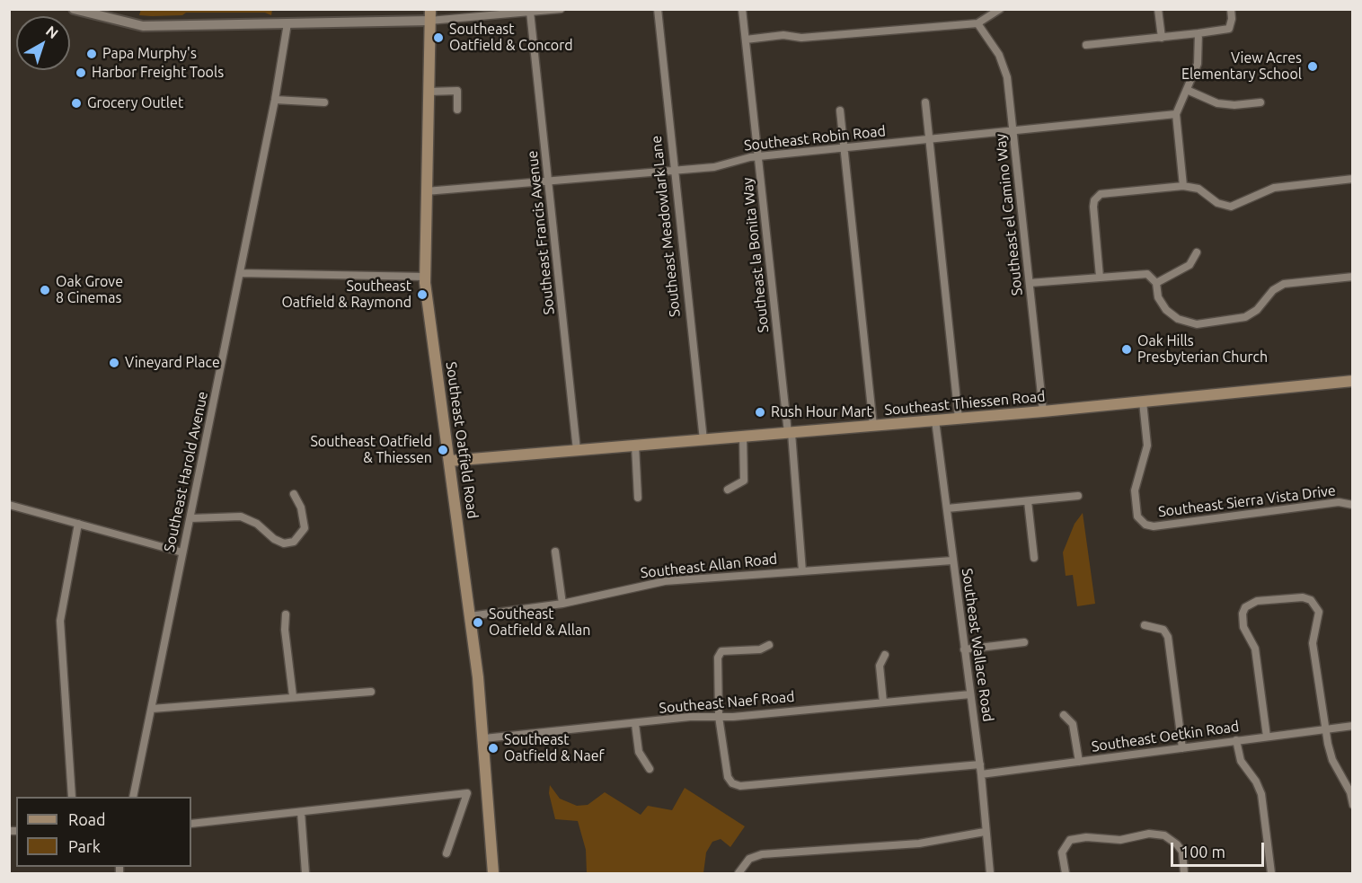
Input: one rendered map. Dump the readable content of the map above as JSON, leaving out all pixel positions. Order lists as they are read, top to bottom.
{
  "streets": {
    "main road": ["Southeast Thiessen Road", "Southeast Oatfield Road"],
    "street": [
      "Southeast Robin Road",
      "Southeast el Camino Way",
      "Southeast Meadowlark Lane",
      "Southeast Francis Avenue",
      "Southeast la Bonita Way",
      "Southeast Harold Avenue",
      "Southeast Sierra Vista Drive",
      "Southeast Allan Road",
      "Southeast Wallace Road",
      "Southeast Naef Road",
      "Southeast Oetkin Road"
    ]
  },
  "crossings": [
    ["Southeast Robin Road", "Southeast el Camino Way"],
    ["Southeast Robin Road", "Southeast Meadowlark Lane"],
    ["Southeast Robin Road", "Southeast Francis Avenue"],
    ["Southeast Robin Road", "Southeast la Bonita Way"],
    ["Southeast Robin Road", "Southeast Oatfield Road"],
    ["Southeast el Camino Way", "Southeast Thiessen Road"],
    ["Southeast Meadowlark Lane", "Southeast Thiessen Road"],
    ["Southeast Francis Avenue", "Southeast Thiessen Road"],
    ["Southeast la Bonita Way", "Southeast Thiessen Road"],
    ["Southeast la Bonita Way", "Southeast Allan Road"],
    ["Southeast Thiessen Road", "Southeast Oatfield Road"],
    ["Southeast Thiessen Road", "Southeast Sierra Vista Drive"],
    ["Southeast Thiessen Road", "Southeast Wallace Road"],
    ["Southeast Oatfield Road", "Southeast Allan Road"],
    ["Southeast Oatfield Road", "Southeast Naef Road"],
    ["Southeast Allan Road", "Southeast Wallace Road"],
    ["Southeast Wallace Road", "Southeast Naef Road"],
    ["Southeast Wallace Road", "Southeast Oetkin Road"]
  ],
  "places": [
    "Southeast Oatfield & Concord",
    "Papa Murphy's",
    "View Acres Elementary School",
    "Harbor Freight Tools",
    "Grocery Outlet",
    "Oak Grove 8 Cinemas",
    "Southeast Oatfield & Raymond",
    "Oak Hills Presbyterian Church",
    "Vineyard Place",
    "Rush Hour Mart",
    "Southeast Oatfield & Thiessen",
    "Southeast Oatfield & Allan",
    "Southeast Oatfield & Naef"
  ],
  "legend": ["Road", "Park"],
  "scale_bar": "100 m",
  "north": "top right"
}
